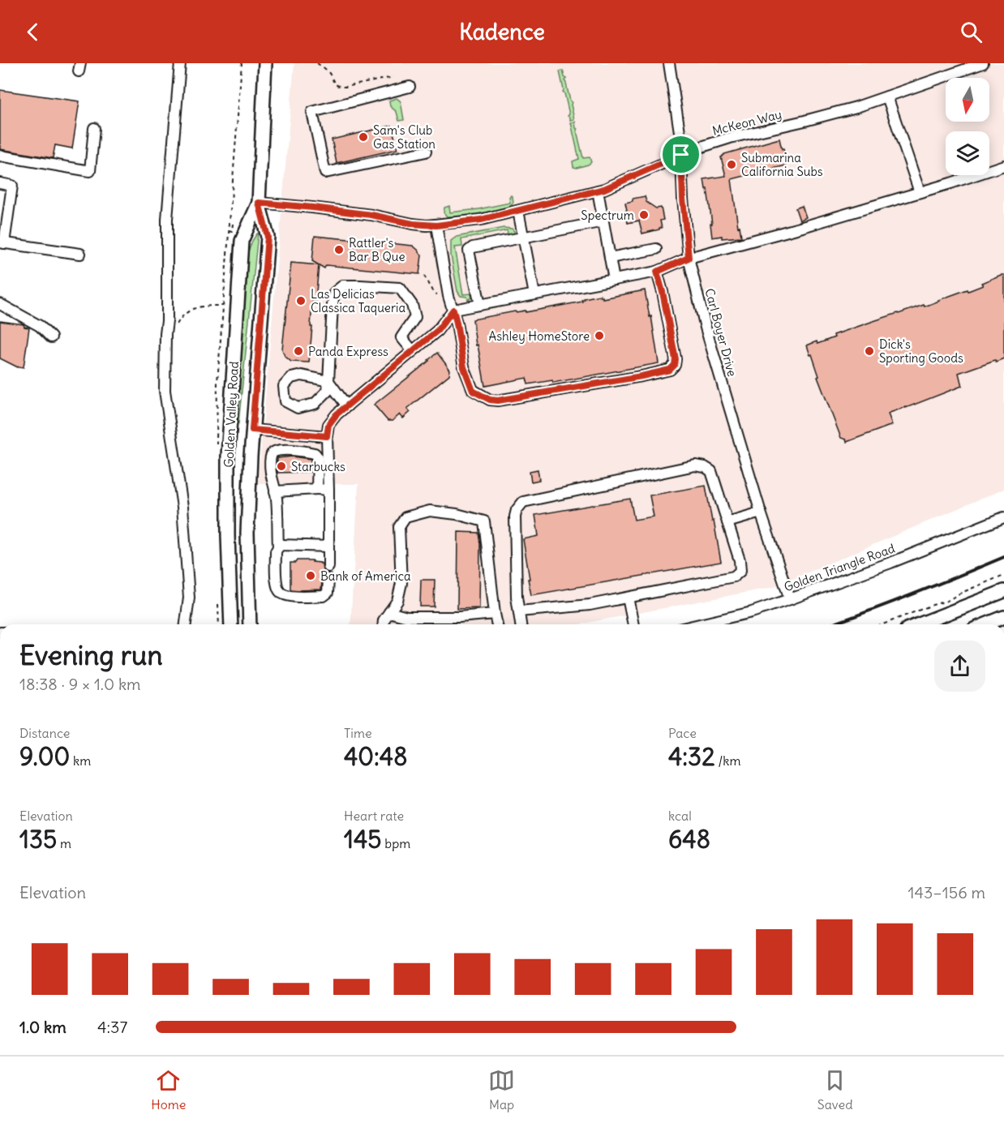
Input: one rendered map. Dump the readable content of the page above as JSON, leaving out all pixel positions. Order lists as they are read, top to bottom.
{
  "streets": {
    "main road": ["Golden Valley Road"],
    "street": ["McKeon Way", "Carl Boyer Drive", "Golden Triangle Road"]
  },
  "crossings": [
    ["McKeon Way", "Carl Boyer Drive"],
    ["McKeon Way", "Golden Valley Road"],
    ["Carl Boyer Drive", "Golden Triangle Road"]
  ],
  "places": [
    "Sam's Club Gas Station",
    "Submarina California Subs",
    "Spectrum",
    "Rattler's Bar B Que",
    "Las Delicias Classica Taqueria",
    "Ashley HomeStore",
    "Panda Express",
    "Dick's Sporting Goods",
    "Starbucks",
    "Bank of America"
  ],
  "north": "bottom",
  "page": {
    "header": "Kadence",
    "heading": ["Evening run", "18:38 · 9 × 1.0 km"],
    "stats": [
      ["Distance", "9.00 km"],
      ["Time", "40:48"],
      ["Pace", "4:32 /km"],
      ["Elevation", "135 m"],
      ["Heart rate", "145 bpm"],
      ["kcal", "648"]
    ],
    "chart": ["Elevation", "143–156 m"],
    "list": [
      {
        "name": "1.0 km",
        "note": "4:37"
      }
    ],
    "tabs": ["Home", "Map", "Saved"]
  }
}
